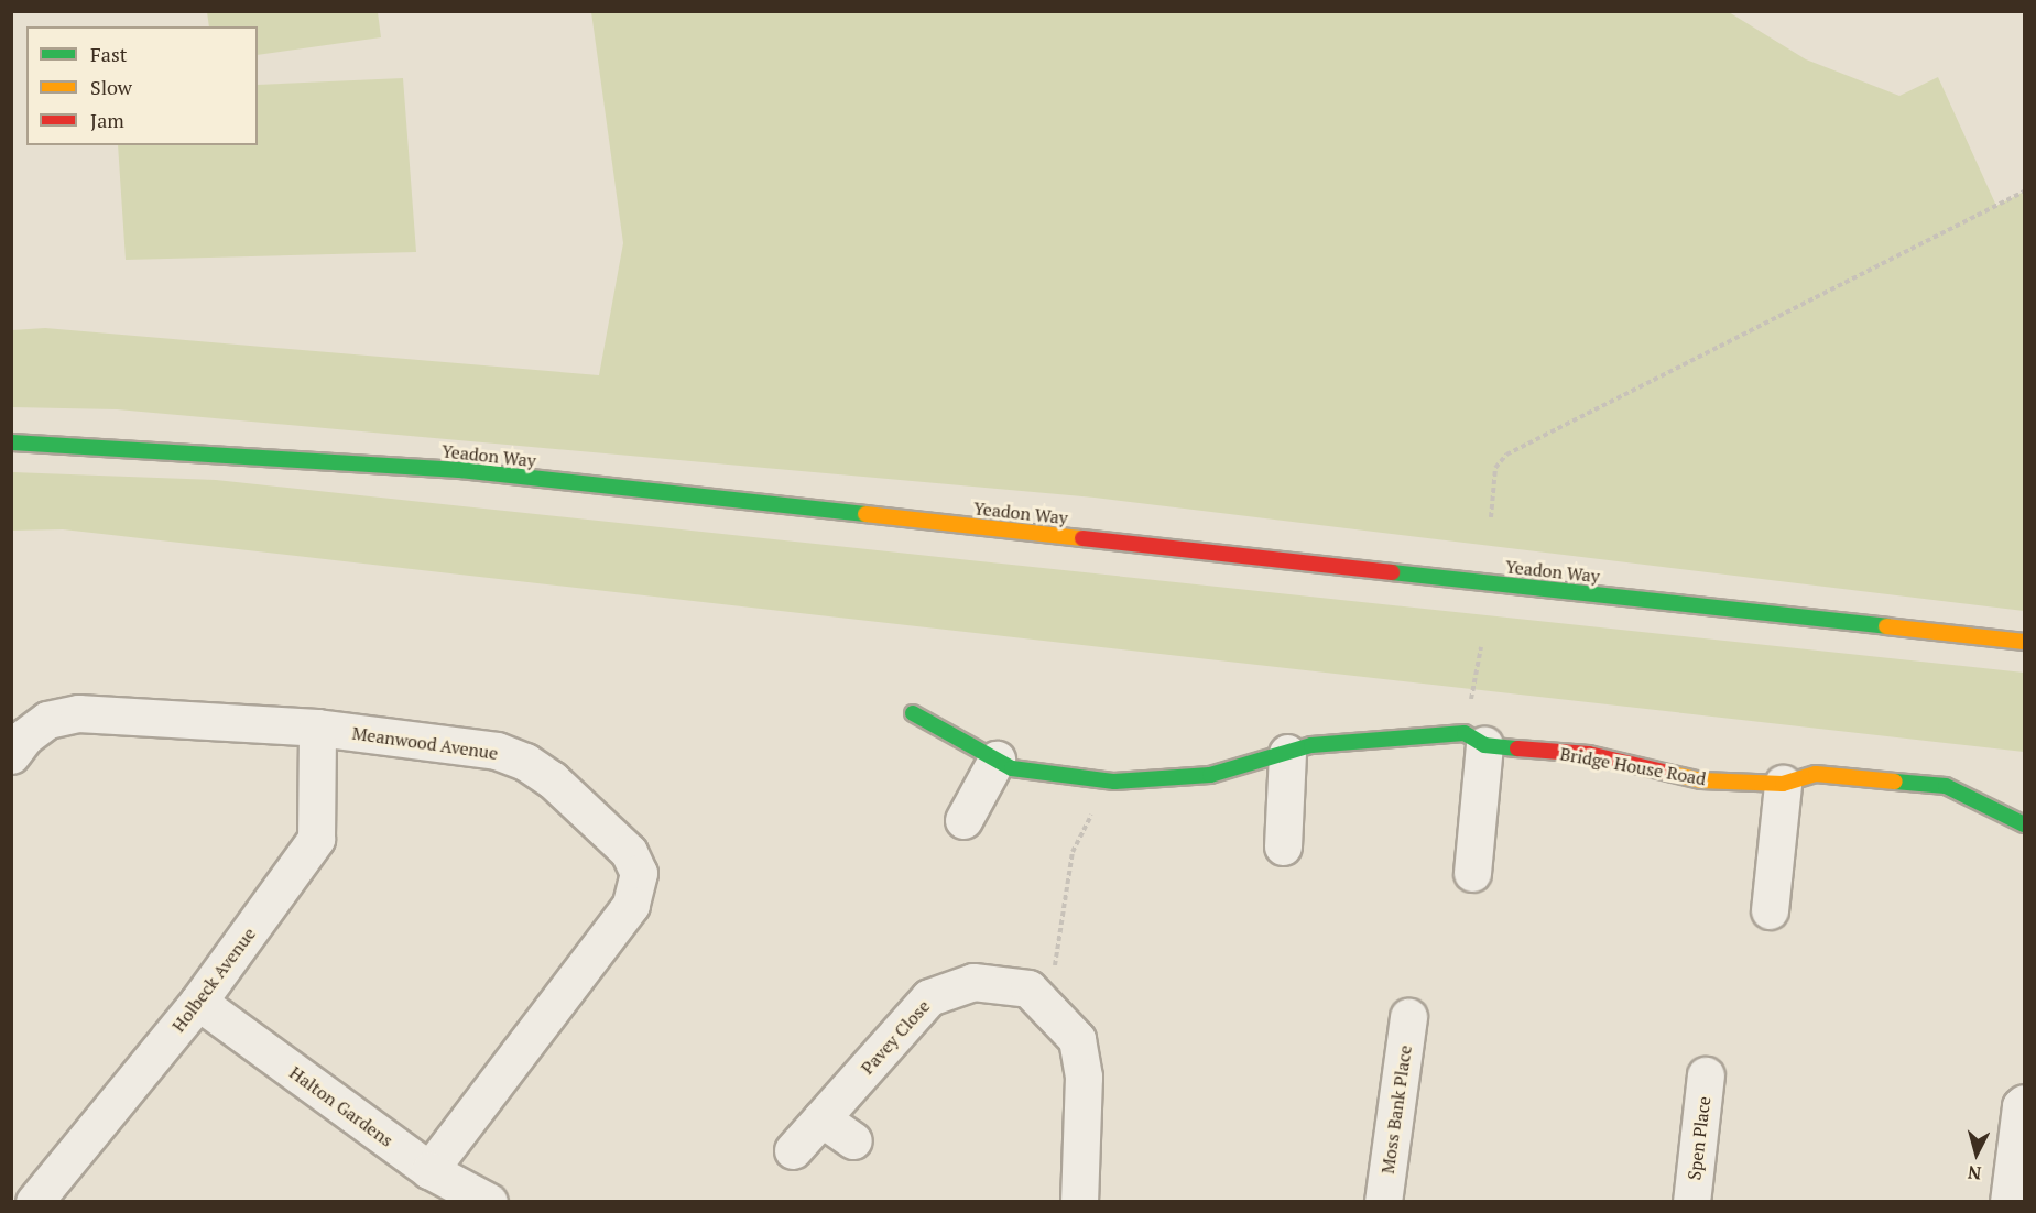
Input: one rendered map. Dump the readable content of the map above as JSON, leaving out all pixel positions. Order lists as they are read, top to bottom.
{
  "streets": {
    "street": [
      "Yeadon Way",
      "Meanwood Avenue",
      "Bridge House Road",
      "Holbeck Avenue",
      "Pavey Close",
      "Halton Gardens",
      "Moss Bank Place",
      "Spen Place"
    ]
  },
  "crossings": [
    ["Meanwood Avenue", "Holbeck Avenue"],
    ["Meanwood Avenue", "Halton Gardens"],
    ["Holbeck Avenue", "Halton Gardens"]
  ],
  "legend": ["Fast", "Slow", "Jam"],
  "north": "bottom"
}
